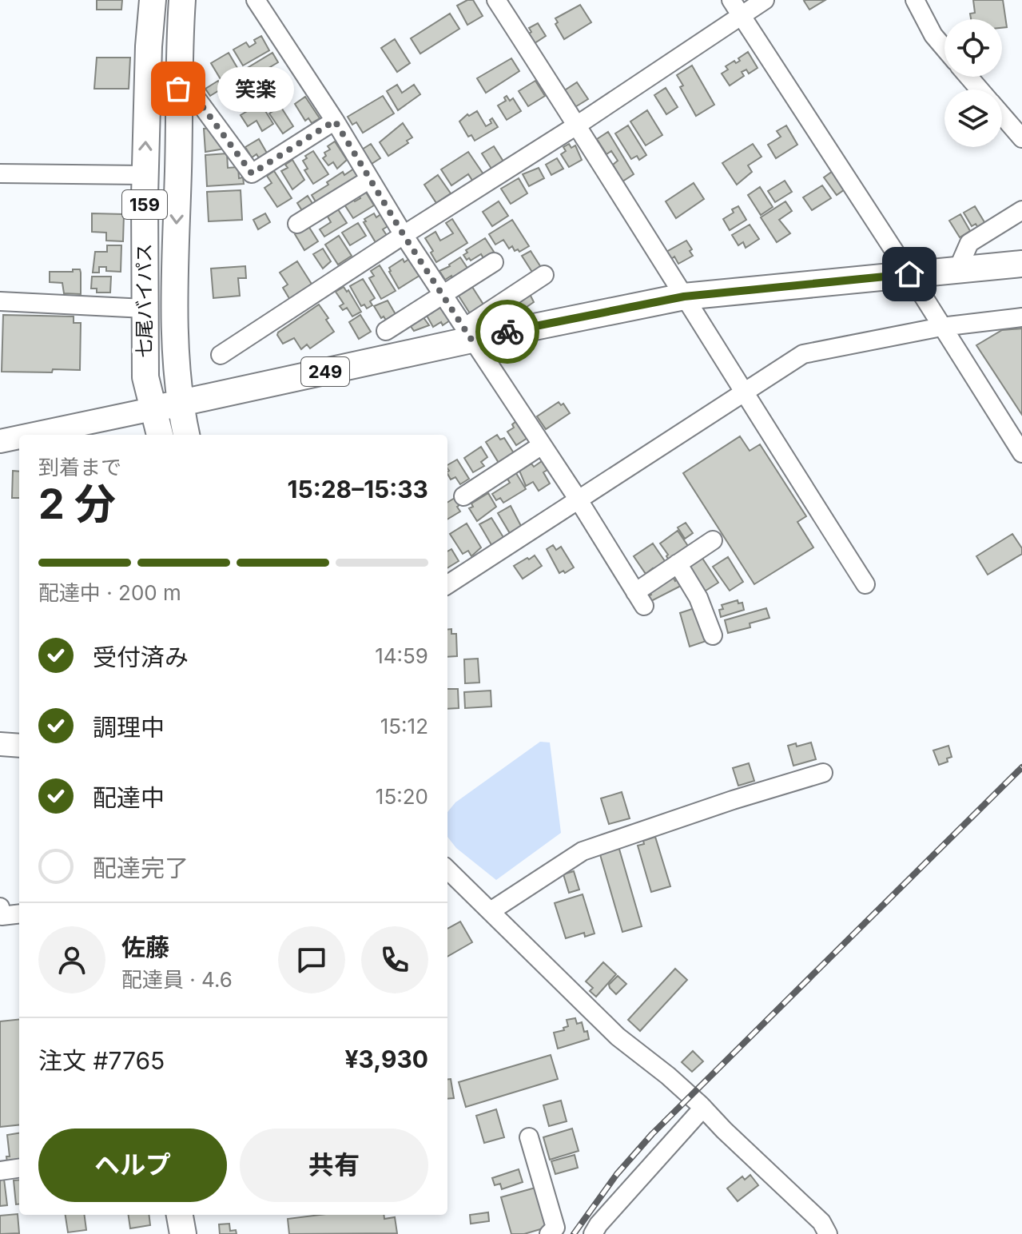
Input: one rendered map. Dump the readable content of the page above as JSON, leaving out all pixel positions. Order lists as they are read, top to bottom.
{
  "streets": {
    "highway": ["159", "七尾バイパス", "249"]
  },
  "crossings": [
    ["159", "七尾バイパス"],
    ["159", "249"],
    ["七尾バイパス", "249"]
  ],
  "places": ["笑楽"],
  "page": {
    "bubble": "笑楽",
    "heading": ["2 分", "到着まで", "15:28–15:33"],
    "panel": [
      "佐藤",
      "配達員 · 4.6",
      "注文 #7765",
      "¥3,930"
    ],
    "bar": "配達中 · 200 m",
    "list": [
      ["受付済み", "14:59"],
      ["調理中", "15:12"],
      ["配達中", "15:20"],
      "配達完了"
    ],
    "buttons": ["ヘルプ", "共有"]
  }
}
